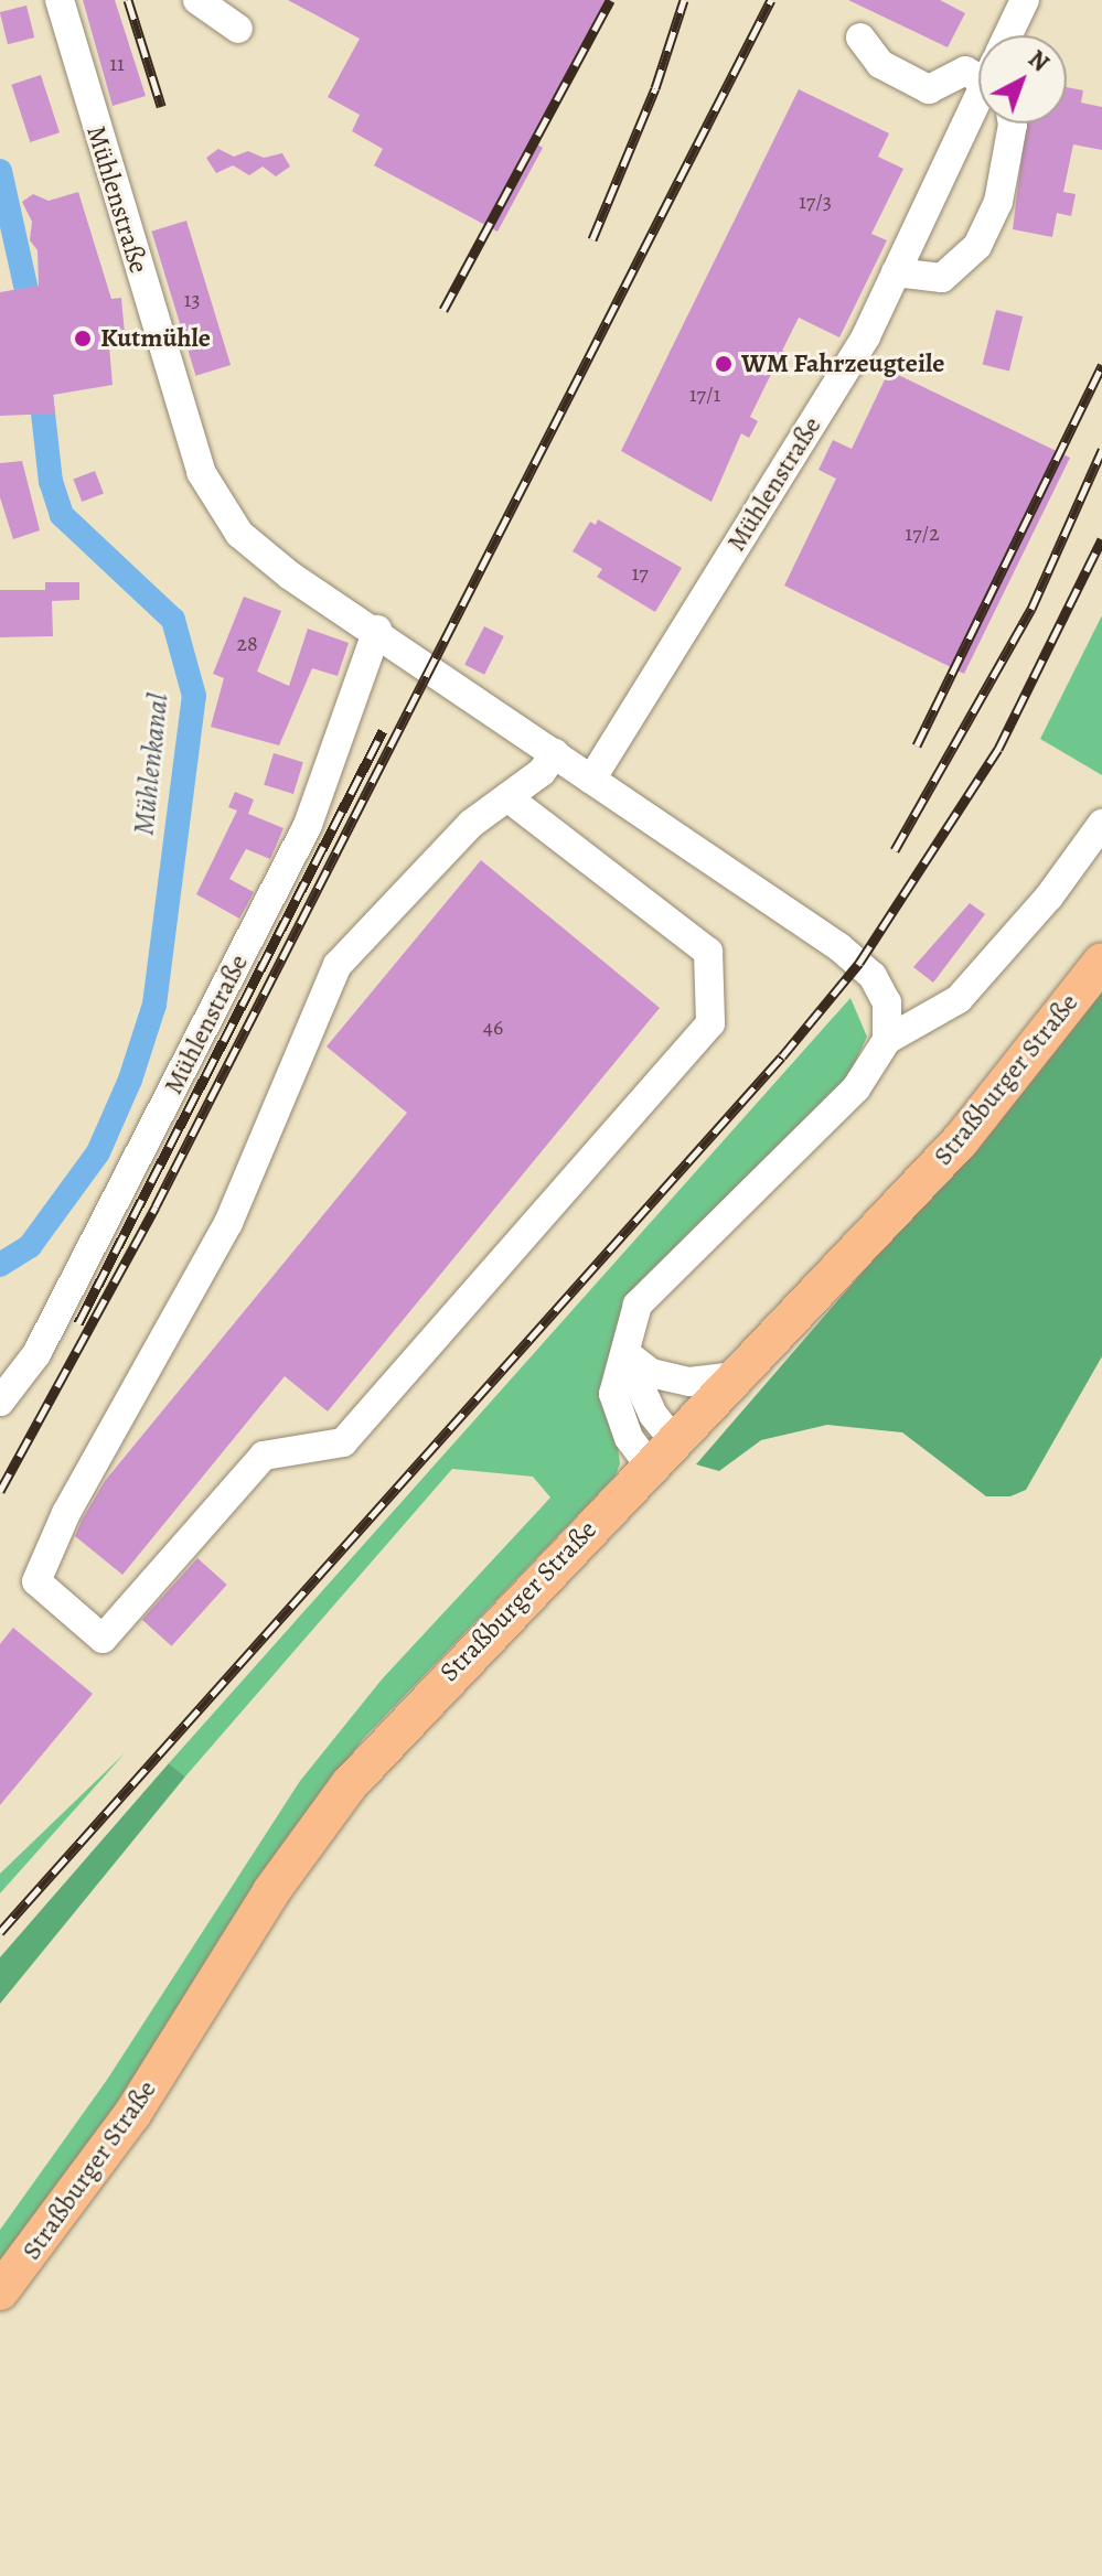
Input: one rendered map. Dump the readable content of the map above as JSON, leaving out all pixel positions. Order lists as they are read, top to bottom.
{
  "streets": {
    "main road": ["Straßburger Straße"],
    "street": ["Mühlenstraße"]
  },
  "water": ["Mühlenkanal"],
  "places": ["Kutmühle", "WM Fahrzeugteile"],
  "house_numbers": [
    "11",
    "17/3",
    "13",
    "17/1",
    "17/2",
    "17",
    "28",
    "46"
  ],
  "north": "top right"
}
